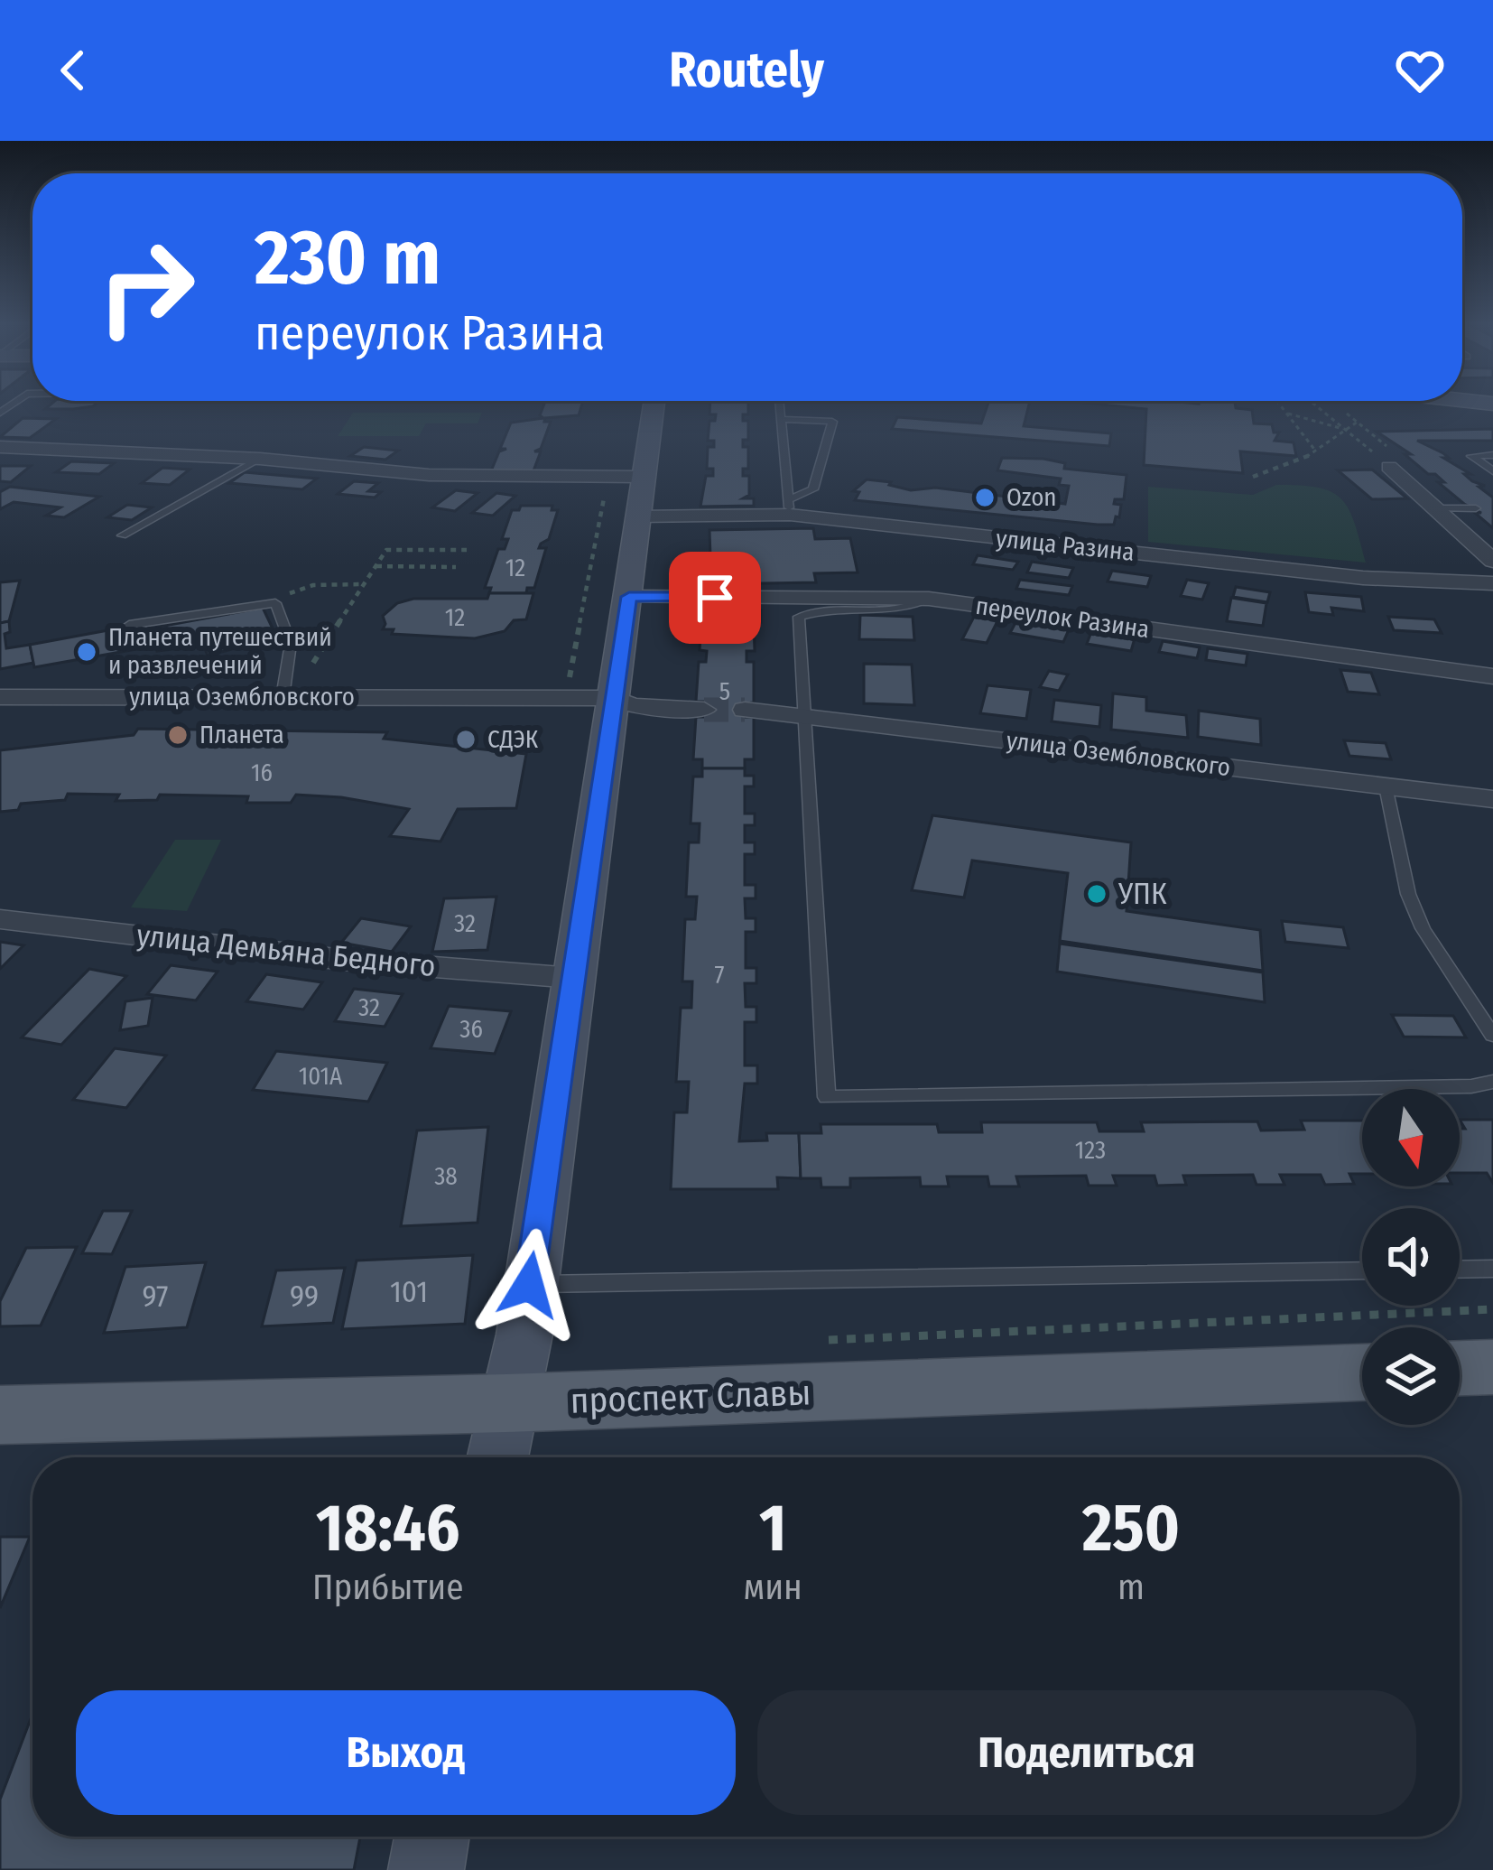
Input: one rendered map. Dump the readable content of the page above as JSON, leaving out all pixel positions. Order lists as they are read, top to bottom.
{
  "streets": {
    "main road": ["проспект Славы"],
    "street": [
      "улица Разина",
      "переулок Разина",
      "улица Озембловского",
      "улица Демьяна Бедного"
    ]
  },
  "places": [
    "Ozon",
    "Планета путешествий и развлечений",
    "Планета",
    "СДЭК",
    "УПК"
  ],
  "house_numbers": [
    "12",
    "12",
    "5",
    "16",
    "32",
    "7",
    "32",
    "36",
    "101А",
    "123",
    "38",
    "101",
    "97",
    "99"
  ],
  "north": "bottom",
  "page": {
    "header": "Routely",
    "turn": ["230 m", "переулок Разина"],
    "eta": [
      "18:46",
      "Прибытие",
      "1",
      "мин",
      "250",
      "m"
    ],
    "buttons": ["Выход", "Поделиться"]
  }
}
